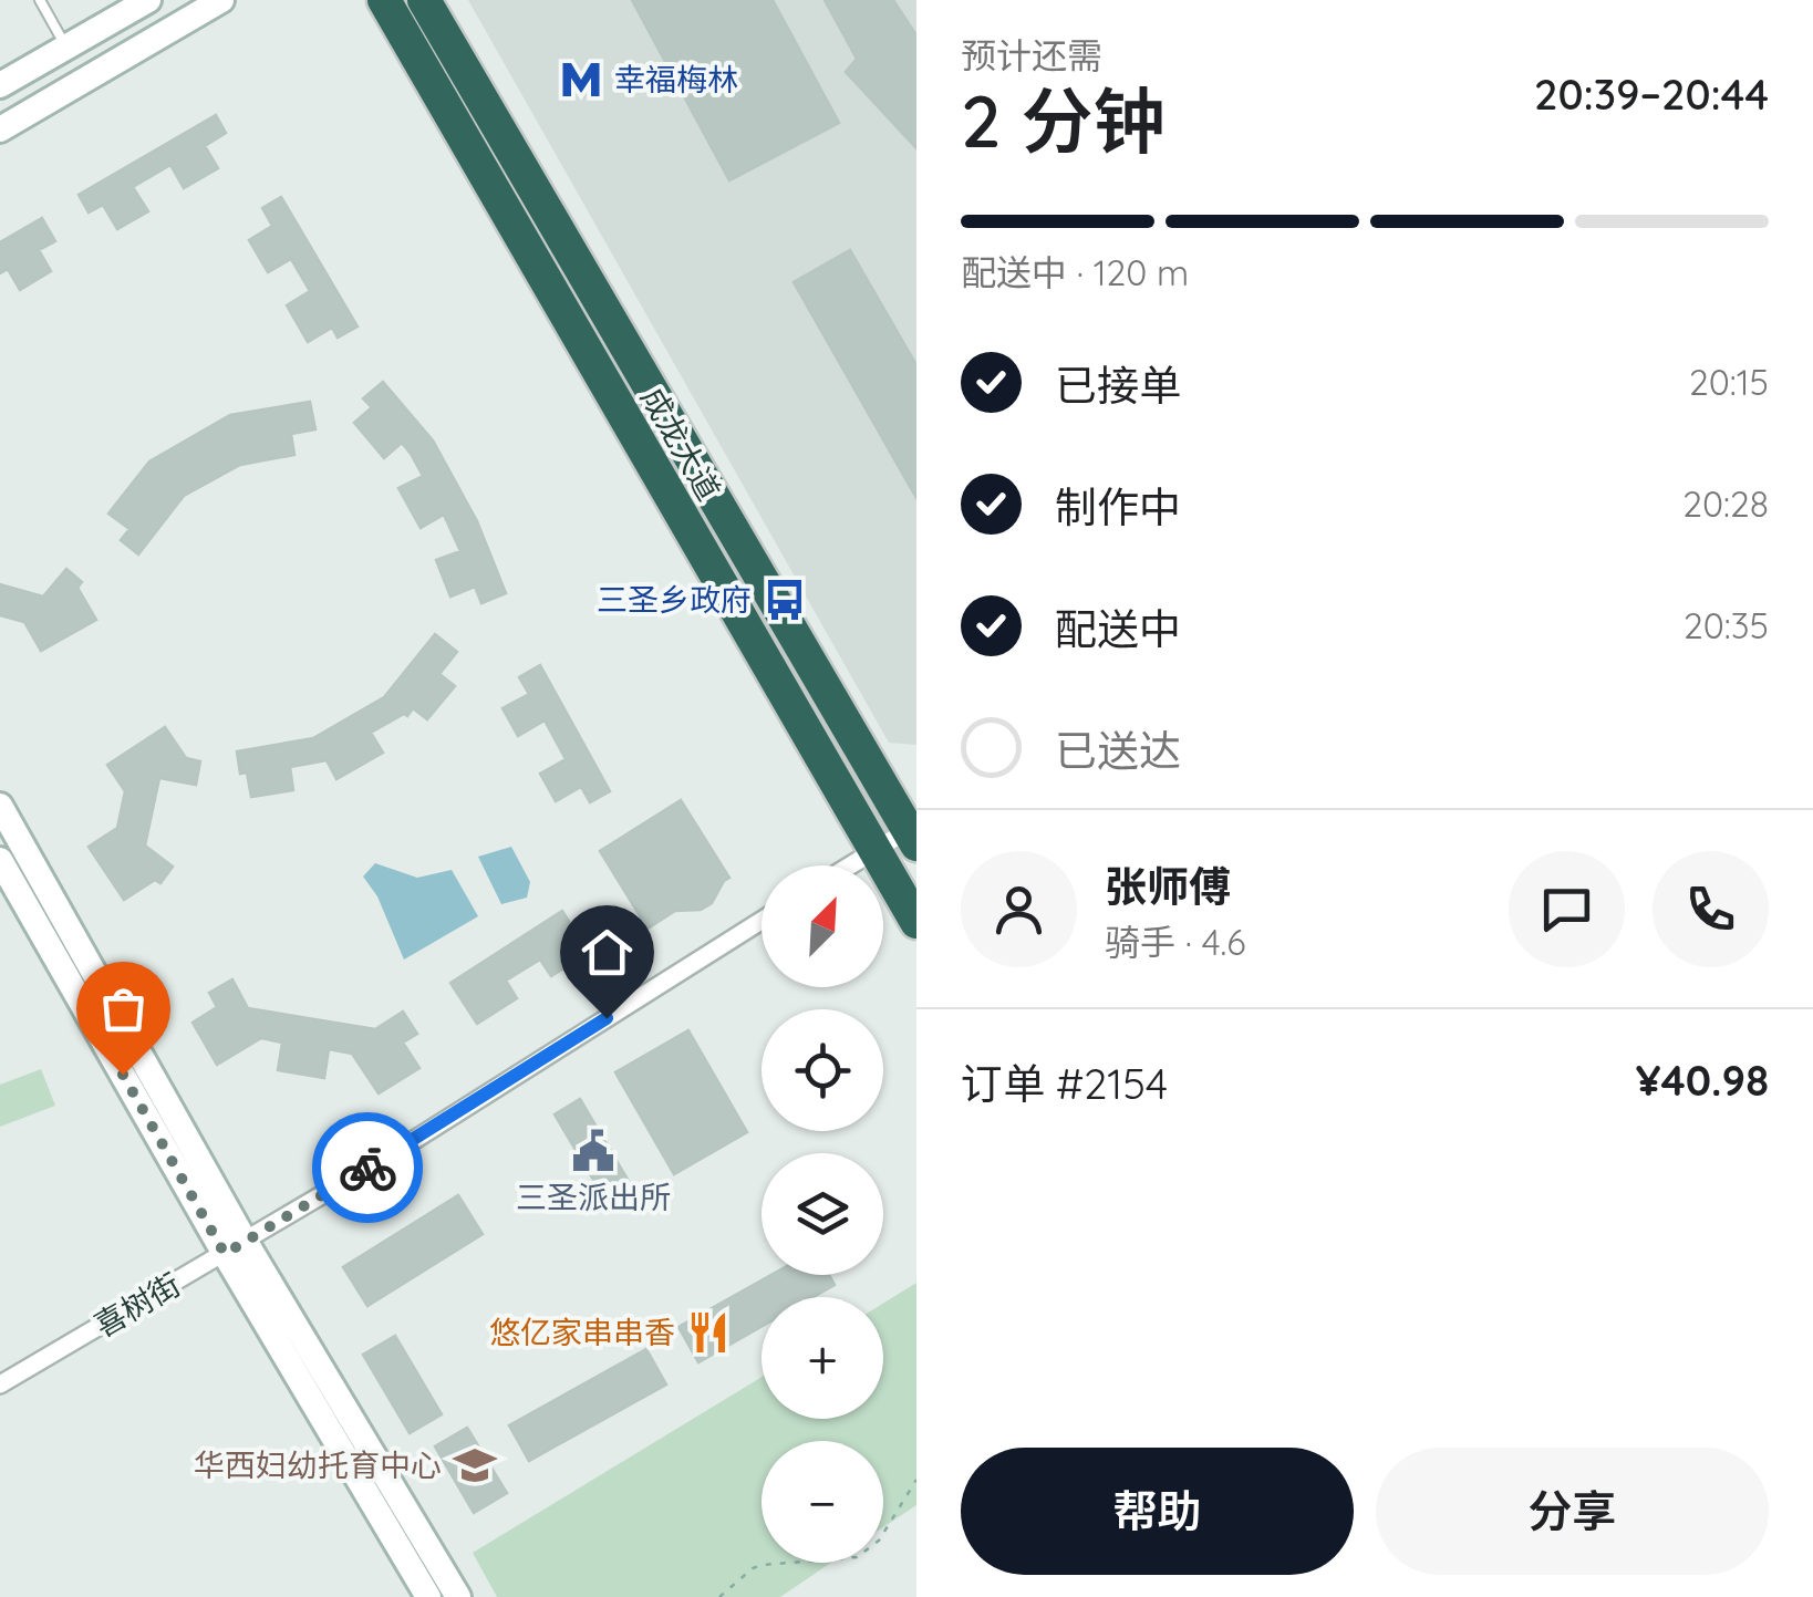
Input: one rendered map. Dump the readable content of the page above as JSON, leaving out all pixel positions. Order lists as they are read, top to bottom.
{
  "streets": {
    "highway": ["成龙大道"],
    "street": ["喜树街"]
  },
  "places": {
    "metro station": ["幸福梅林"],
    "bus stop": ["三圣乡政府"],
    "public building": ["三圣派出所"],
    "restaurant": ["悠亿家串串香"],
    "school or university": ["华西妇幼托育中心"]
  },
  "north": "top right",
  "page": {
    "heading": ["2 分钟", "预计还需", "20:39–20:44"],
    "panel": [
      "张师傅",
      "骑手 · 4.6",
      "订单 #2154",
      "¥40.98"
    ],
    "bar": "配送中 · 120 m",
    "list": [
      ["已接单", "20:15"],
      ["制作中", "20:28"],
      ["配送中", "20:35"],
      "已送达"
    ],
    "map_buttons": ["+", "−"],
    "buttons": ["帮助", "分享"]
  }
}
